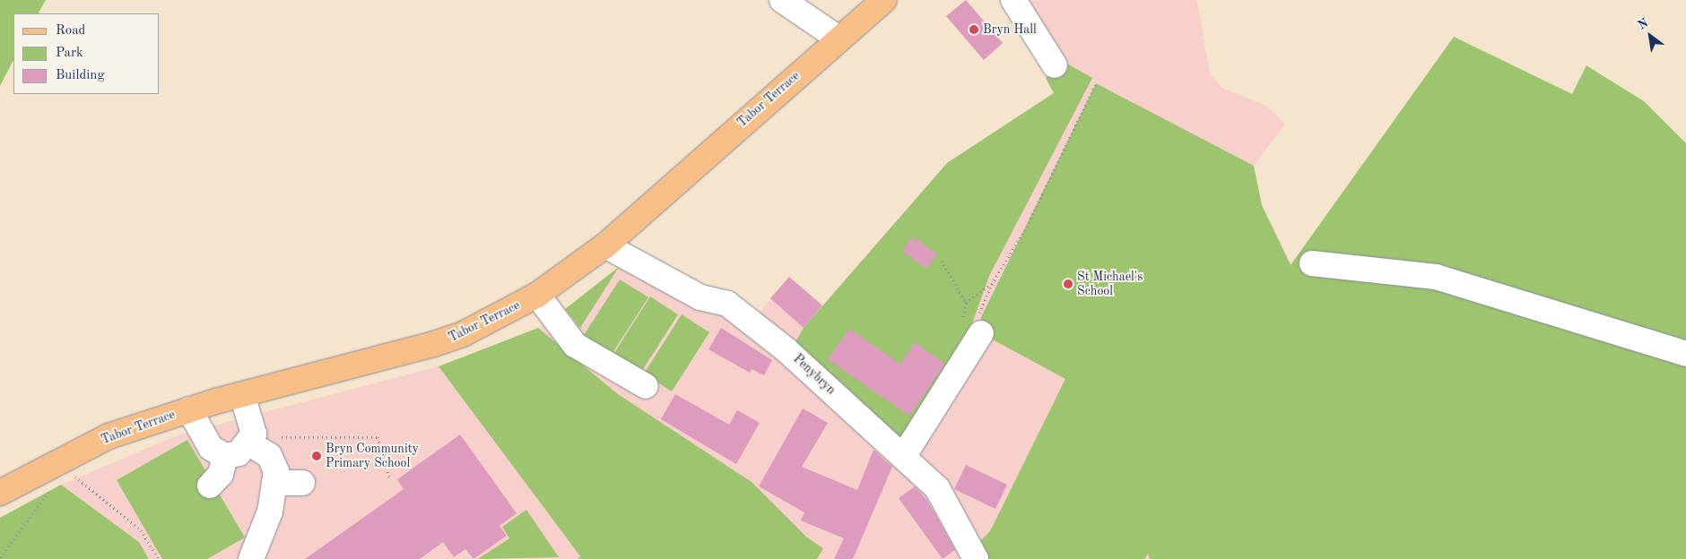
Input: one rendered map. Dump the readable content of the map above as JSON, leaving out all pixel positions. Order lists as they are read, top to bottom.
{
  "streets": {
    "main road": ["Tabor Terrace"],
    "street": ["Penybryn"]
  },
  "crossings": [
    ["Tabor Terrace", "Penybryn"]
  ],
  "places": ["Bryn Hall", "St Michael's School", "Bryn Community Primary School"],
  "legend": ["Road", "Park", "Building"],
  "north": "top left"
}
